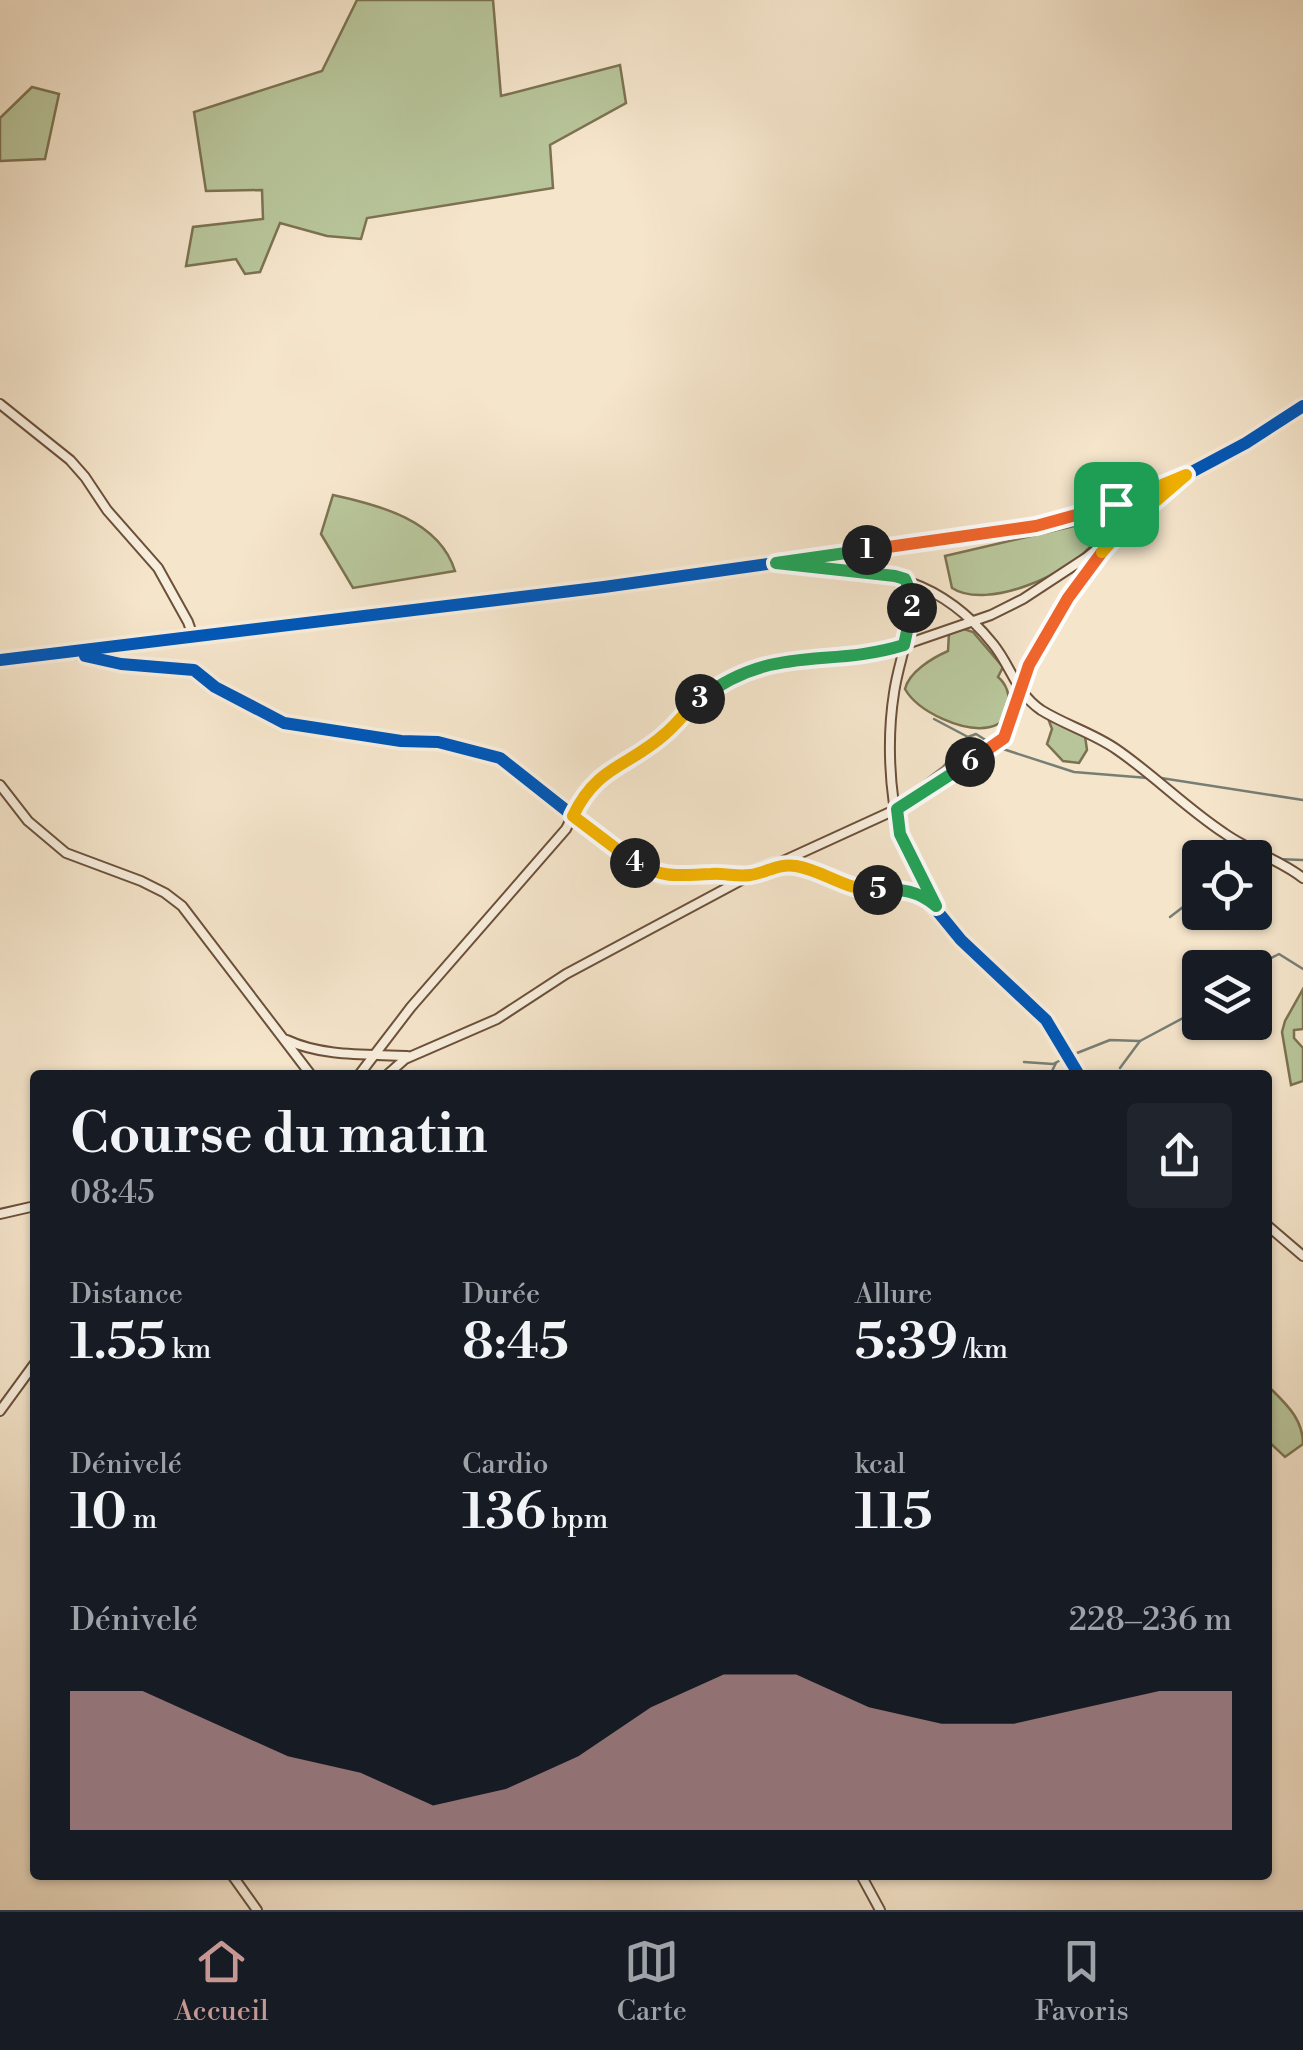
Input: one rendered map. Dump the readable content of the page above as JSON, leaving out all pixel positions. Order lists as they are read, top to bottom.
{
  "page": {
    "pins": [
      "1",
      "2",
      "3",
      "6",
      "4",
      "5"
    ],
    "heading": ["Course du matin", "08:45"],
    "stats": [
      ["Distance", "1.55 km"],
      ["Durée", "8:45"],
      ["Allure", "5:39 /km"],
      ["Dénivelé", "10 m"],
      ["Cardio", "136 bpm"],
      ["kcal", "115"]
    ],
    "chart": ["Dénivelé", "228–236 m"],
    "tabs": ["Accueil", "Carte", "Favoris"]
  }
}
